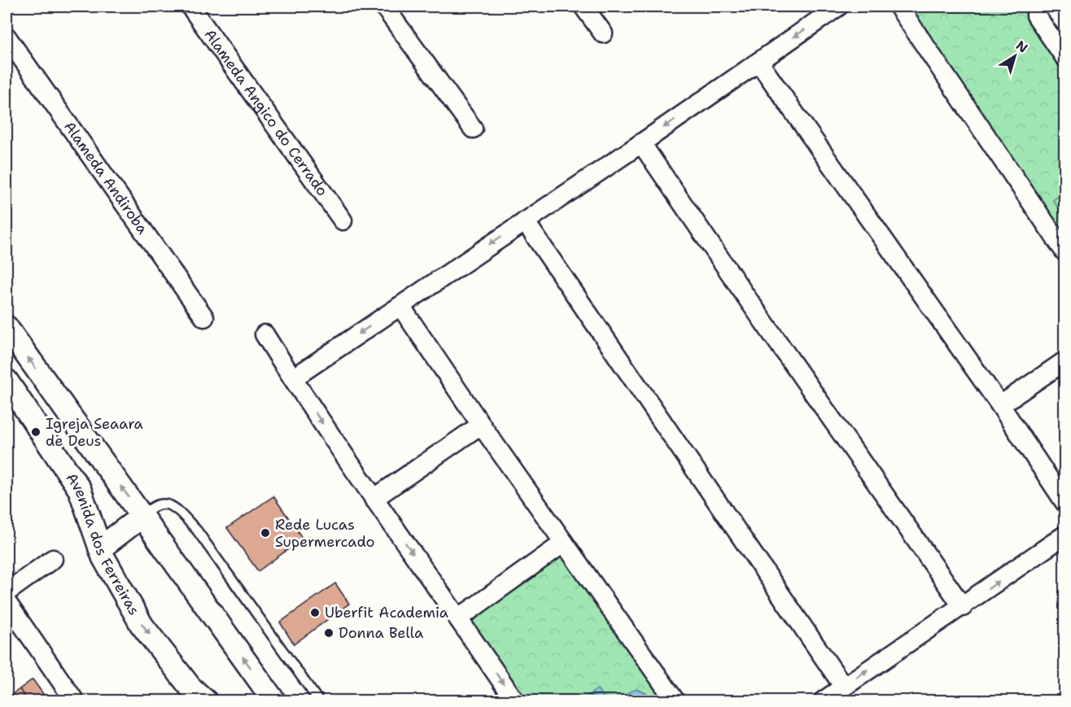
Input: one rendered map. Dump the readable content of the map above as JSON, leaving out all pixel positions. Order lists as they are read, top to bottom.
{
  "streets": {
    "street": ["Alameda Angico do Cerrado", "Alameda Andiroba", "Avenida dos Ferreiras"]
  },
  "places": [
    "Igreja Seaara de Deus",
    "Rede Lucas Supermercado",
    "Uberfit Academia",
    "Donna Bella"
  ],
  "north": "top right"
}
